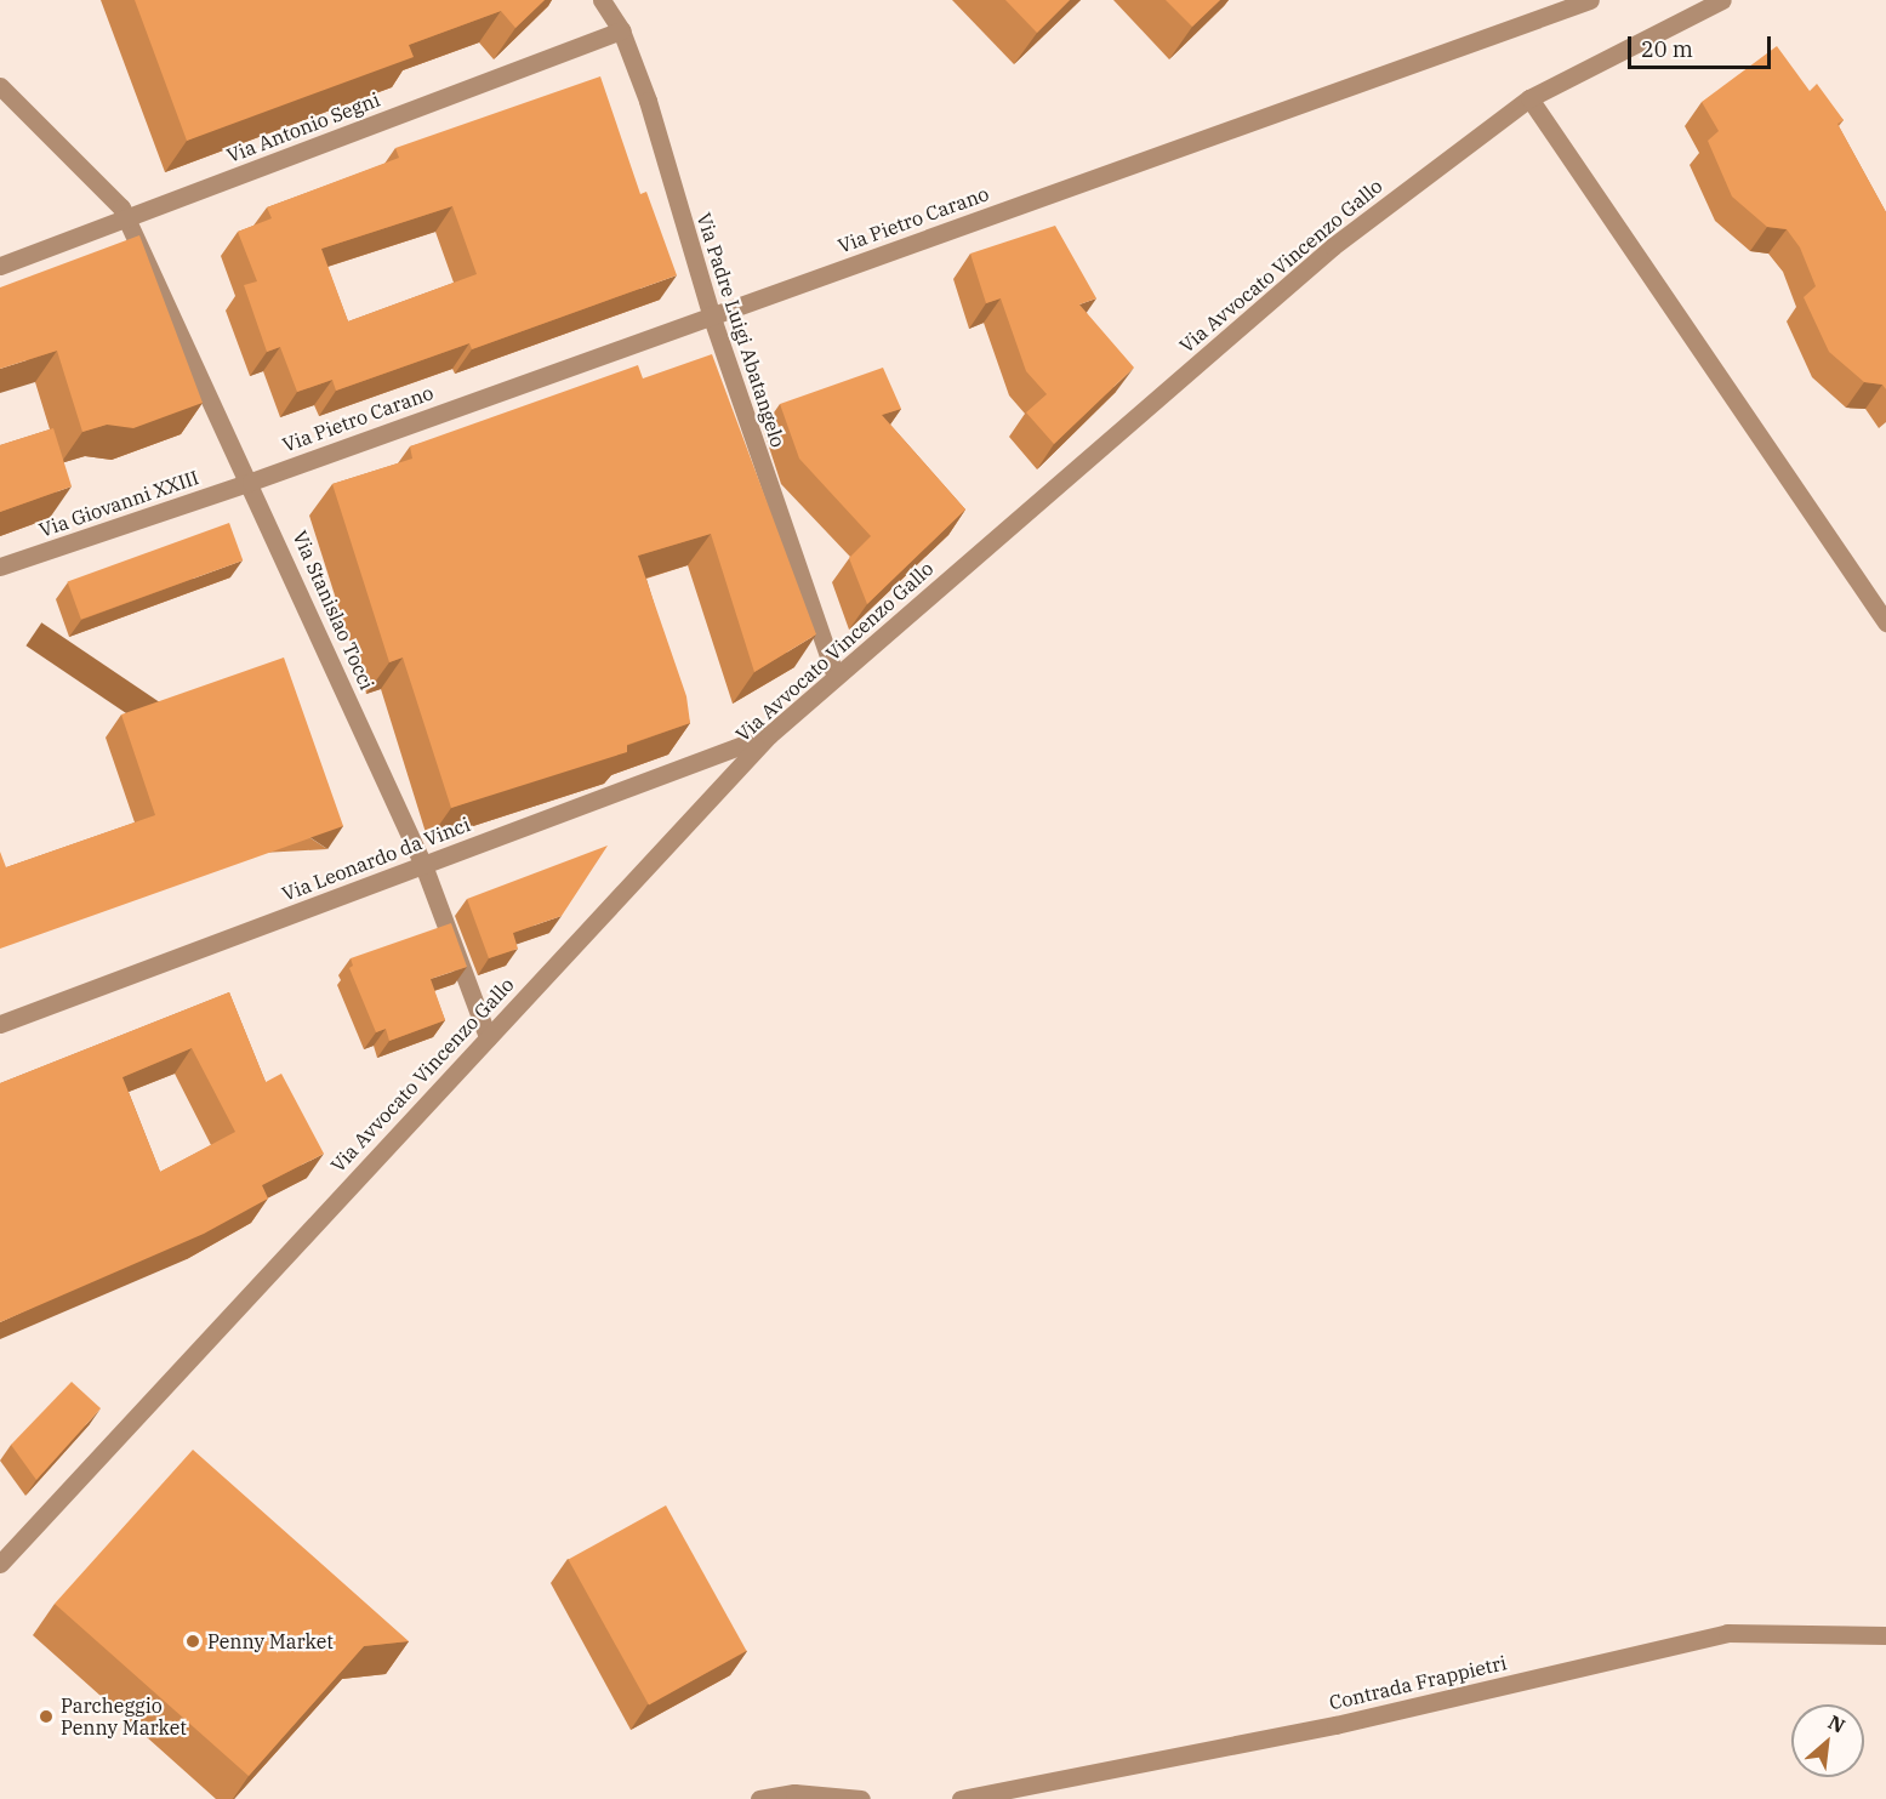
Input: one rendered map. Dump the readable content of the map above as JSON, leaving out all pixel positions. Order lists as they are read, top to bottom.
{
  "streets": {
    "street": [
      "Via Antonio Segni",
      "Via Pietro Carano",
      "Via Avvocato Vincenzo Gallo",
      "Via Padre Luigi Abatangelo",
      "Via Giovanni XXIII",
      "Via Stanislao Tocci",
      "Via Leonardo da Vinci",
      "Contrada Frappietri"
    ]
  },
  "crossings": [
    ["Via Antonio Segni", "Via Padre Luigi Abatangelo"],
    ["Via Antonio Segni", "Via Stanislao Tocci"],
    ["Via Pietro Carano", "Via Padre Luigi Abatangelo"],
    ["Via Pietro Carano", "Via Giovanni XXIII"],
    ["Via Pietro Carano", "Via Stanislao Tocci"],
    ["Via Avvocato Vincenzo Gallo", "Via Padre Luigi Abatangelo"],
    ["Via Avvocato Vincenzo Gallo", "Via Stanislao Tocci"],
    ["Via Avvocato Vincenzo Gallo", "Via Leonardo da Vinci"],
    ["Via Giovanni XXIII", "Via Stanislao Tocci"],
    ["Via Stanislao Tocci", "Via Leonardo da Vinci"]
  ],
  "places": ["Penny Market", "Parcheggio Penny Market"],
  "scale_bar": "20 m",
  "north": "top right"
}
